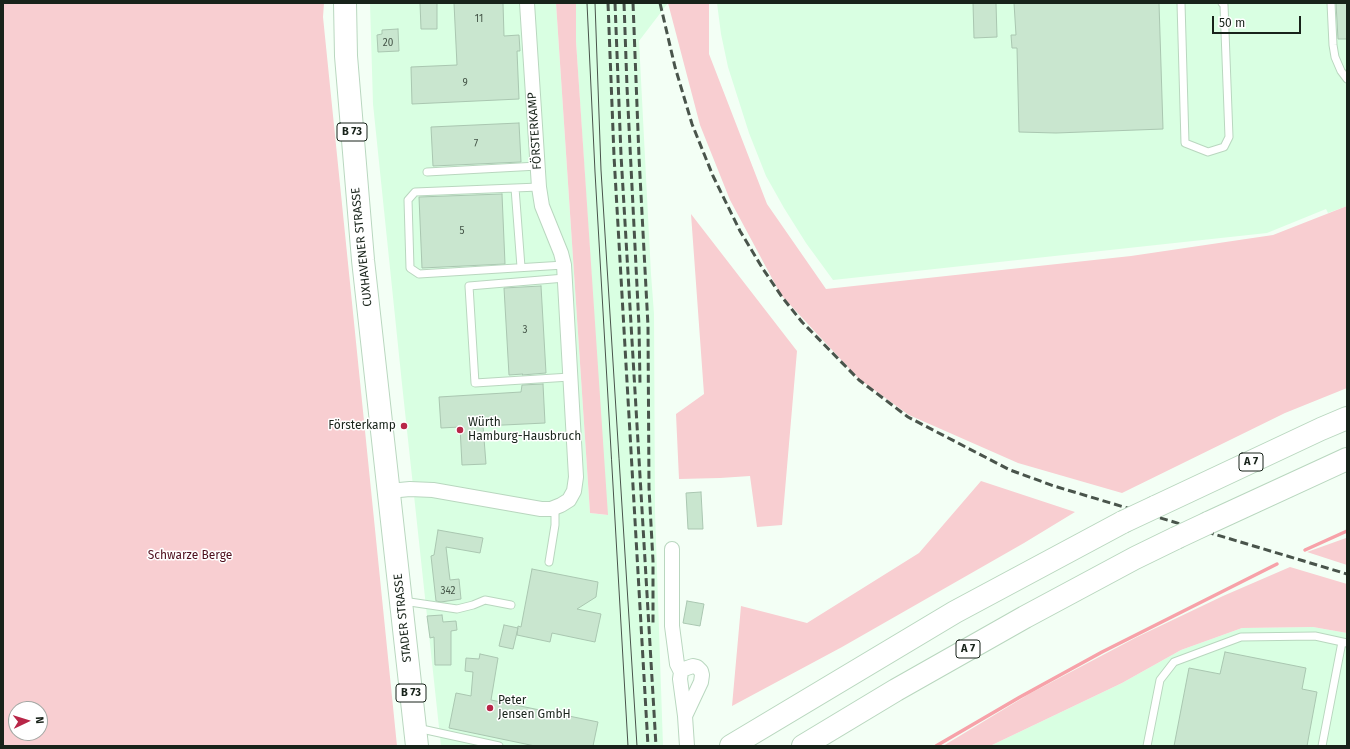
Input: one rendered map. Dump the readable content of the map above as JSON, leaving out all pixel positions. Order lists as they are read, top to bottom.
{
  "streets": {
    "main road": [
      "B 73",
      "CUXHAVENER STRASSE",
      "A 7",
      "STADER STRASSE"
    ],
    "street": ["FÖRSTERKAMP"]
  },
  "crossings": [
    ["CUXHAVENER STRASSE", "STADER STRASSE"]
  ],
  "parks": ["Schwarze Berge"],
  "places": ["Försterkamp", "Würth Hamburg-Hausbruch", "Peter Jensen GmbH"],
  "house_numbers": [
    "11",
    "20",
    "9",
    "7",
    "5",
    "3",
    "342"
  ],
  "scale_bar": "50 m",
  "north": "right"
}
